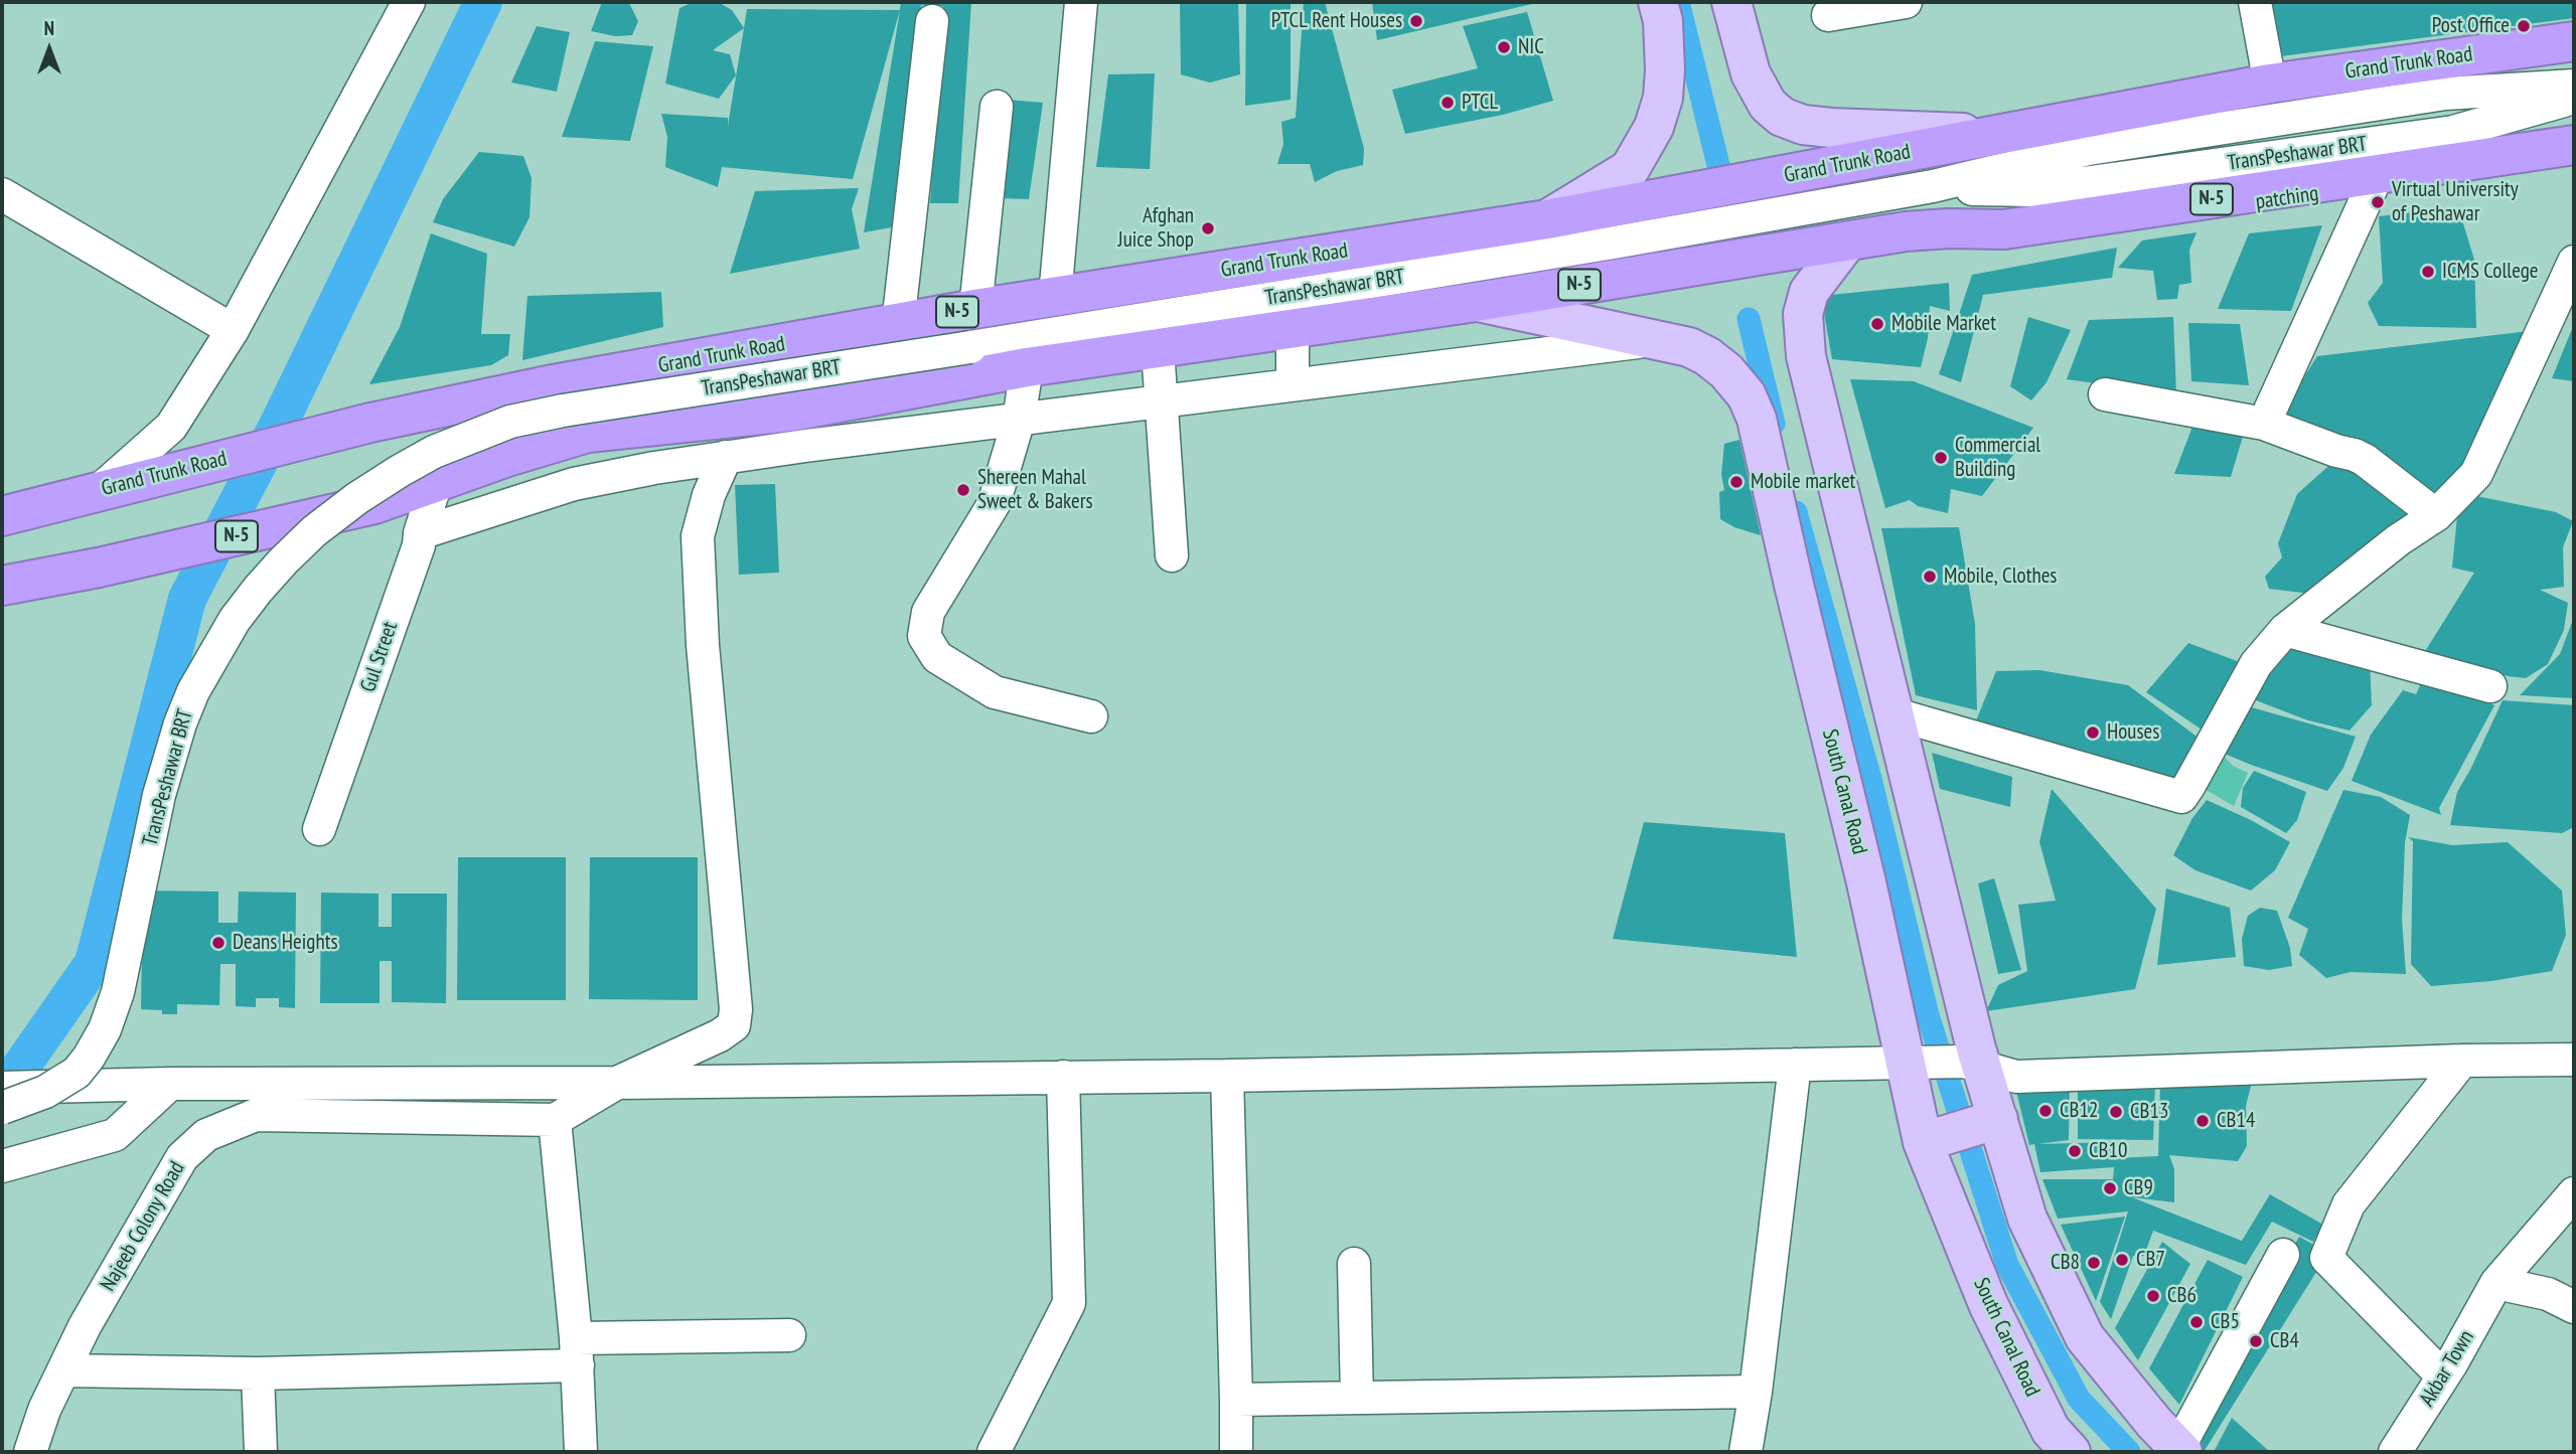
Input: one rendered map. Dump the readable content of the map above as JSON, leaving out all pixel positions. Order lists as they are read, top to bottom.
{
  "streets": {
    "highway": ["Grand Trunk Road", "N-5"],
    "main road": ["South Canal Road"],
    "street": [
      "TransPeshawar BRT",
      "patching",
      "Gul Street",
      "Najeeb Colony Road",
      "Akbar Town"
    ]
  },
  "crossings": [
    ["patching", "N-5"],
    ["N-5", "Gul Street"],
    ["N-5", "South Canal Road"]
  ],
  "places": [
    "PTCL Rent Houses",
    "Post Office",
    "NIC",
    "PTCL",
    "Virtual University of Peshawar",
    "Afghan Juice Shop",
    "ICMS College",
    "Mobile Market",
    "Commercial Building",
    "Mobile market",
    "Shereen Mahal Sweet & Bakers",
    "Mobile, Clothes",
    "Houses",
    "Deans Heights",
    "CB12",
    "CB13",
    "CB14",
    "CB10",
    "CB9",
    "CB7",
    "CB8",
    "CB6",
    "CB5",
    "CB4"
  ],
  "north": "top"
}
